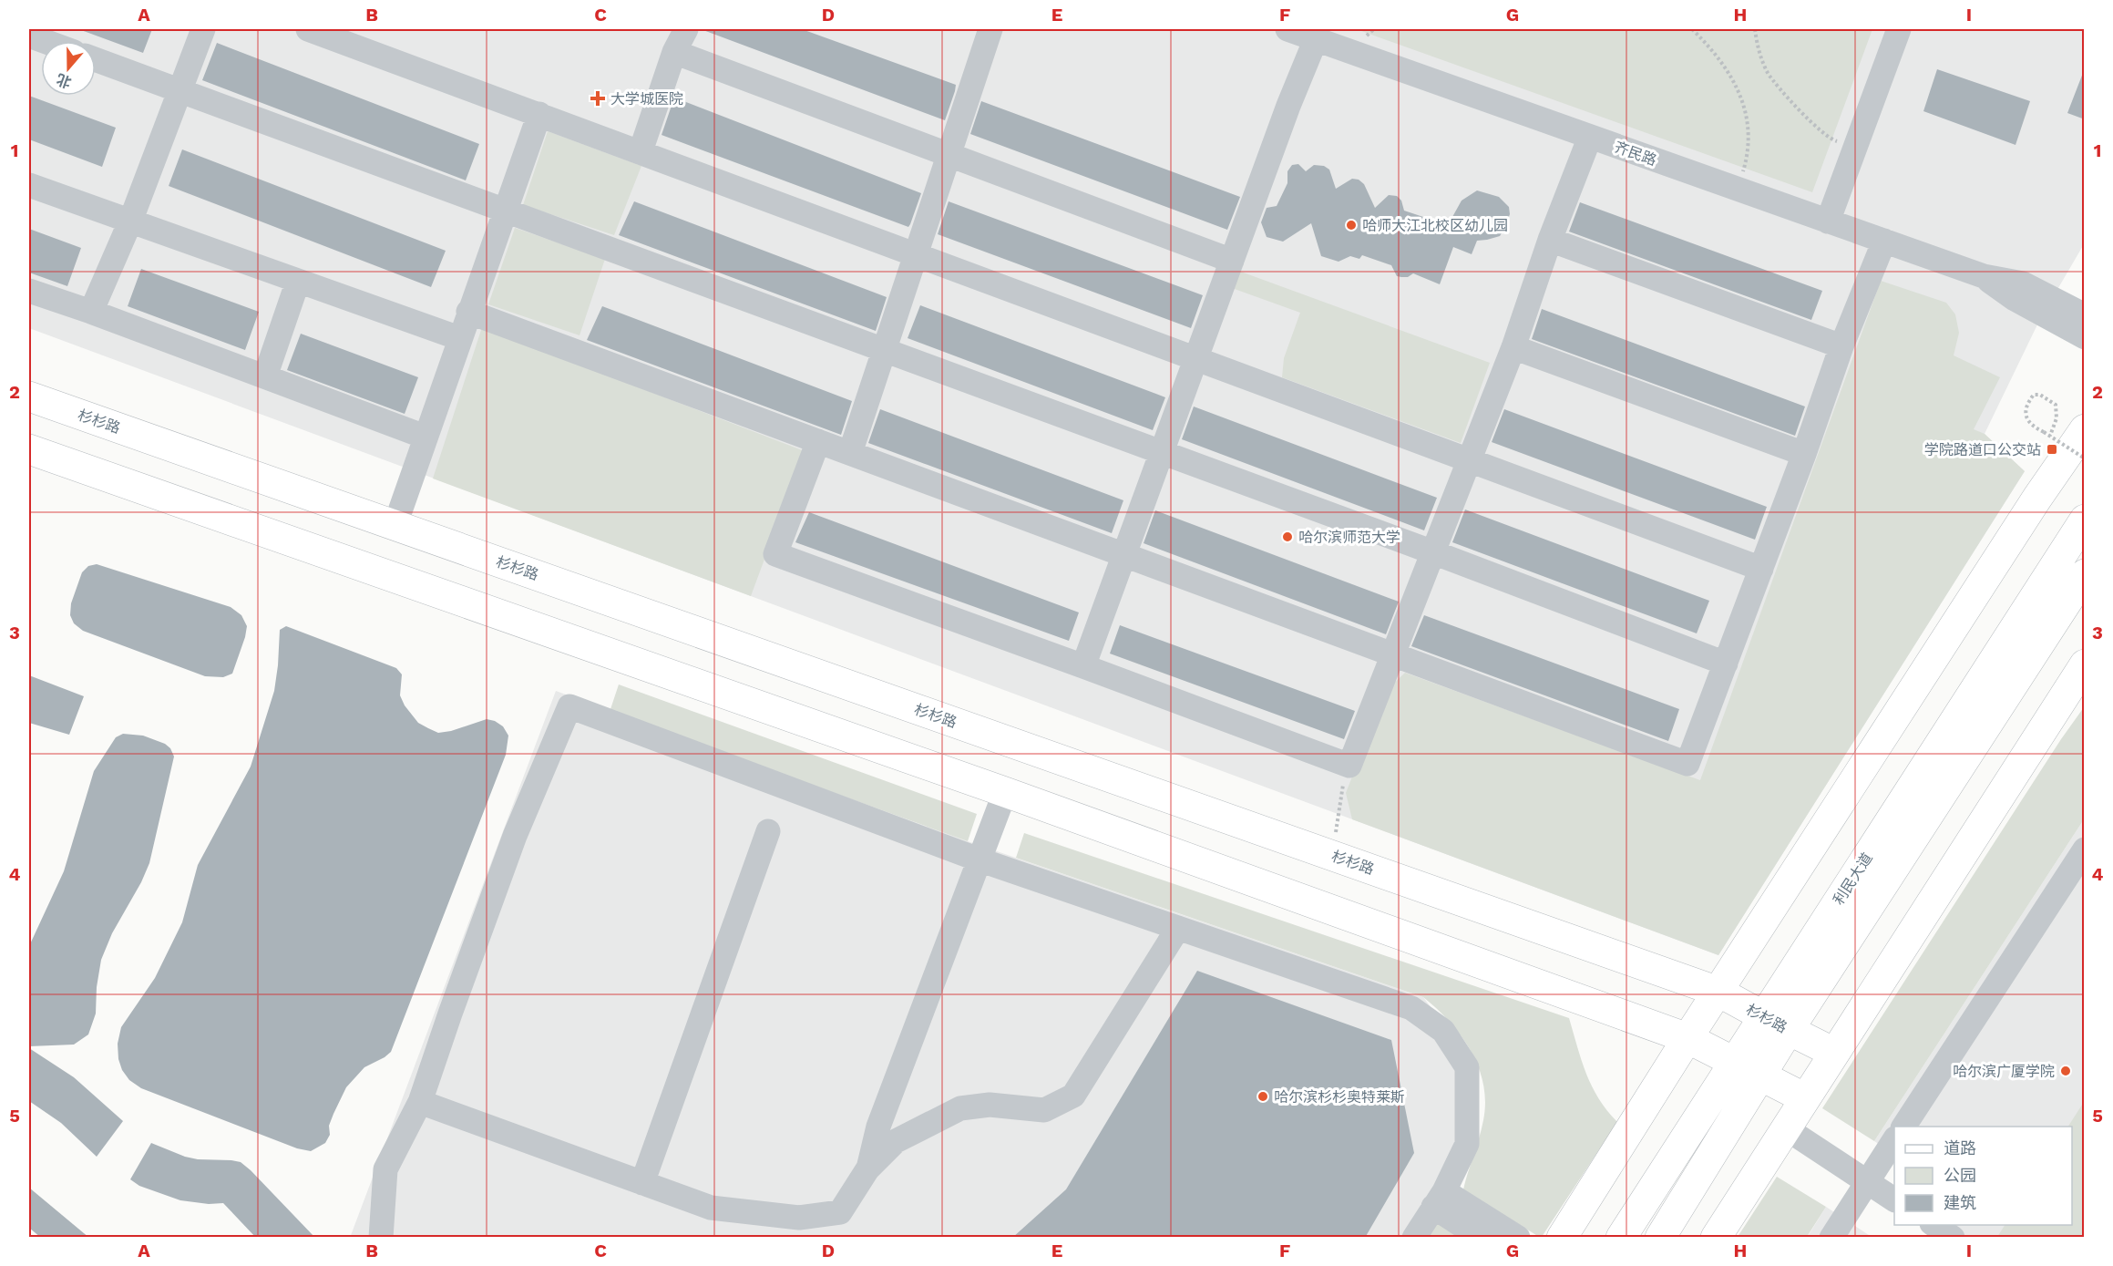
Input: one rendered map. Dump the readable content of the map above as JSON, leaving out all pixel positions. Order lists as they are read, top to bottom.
{
  "streets": {
    "main road": ["杉杉路", "利民大道"],
    "lane": ["齐民路"]
  },
  "crossings": [
    ["杉杉路", "利民大道"]
  ],
  "places": {
    "health": ["大学城医院"],
    "other": [
      "哈师大江北校区幼儿园",
      "哈尔滨师范大学",
      "哈尔滨广厦学院",
      "哈尔滨杉杉奥特莱斯"
    ],
    "transit": ["学院路道口公交站"]
  },
  "legend": ["道路", "公园", "建筑"],
  "north": "bottom",
  "grid": {
    "columns": [
      "A",
      "B",
      "C",
      "D",
      "E",
      "F",
      "G",
      "H",
      "I"
    ],
    "rows": [
      "1",
      "2",
      "3",
      "4",
      "5"
    ]
  }
}
